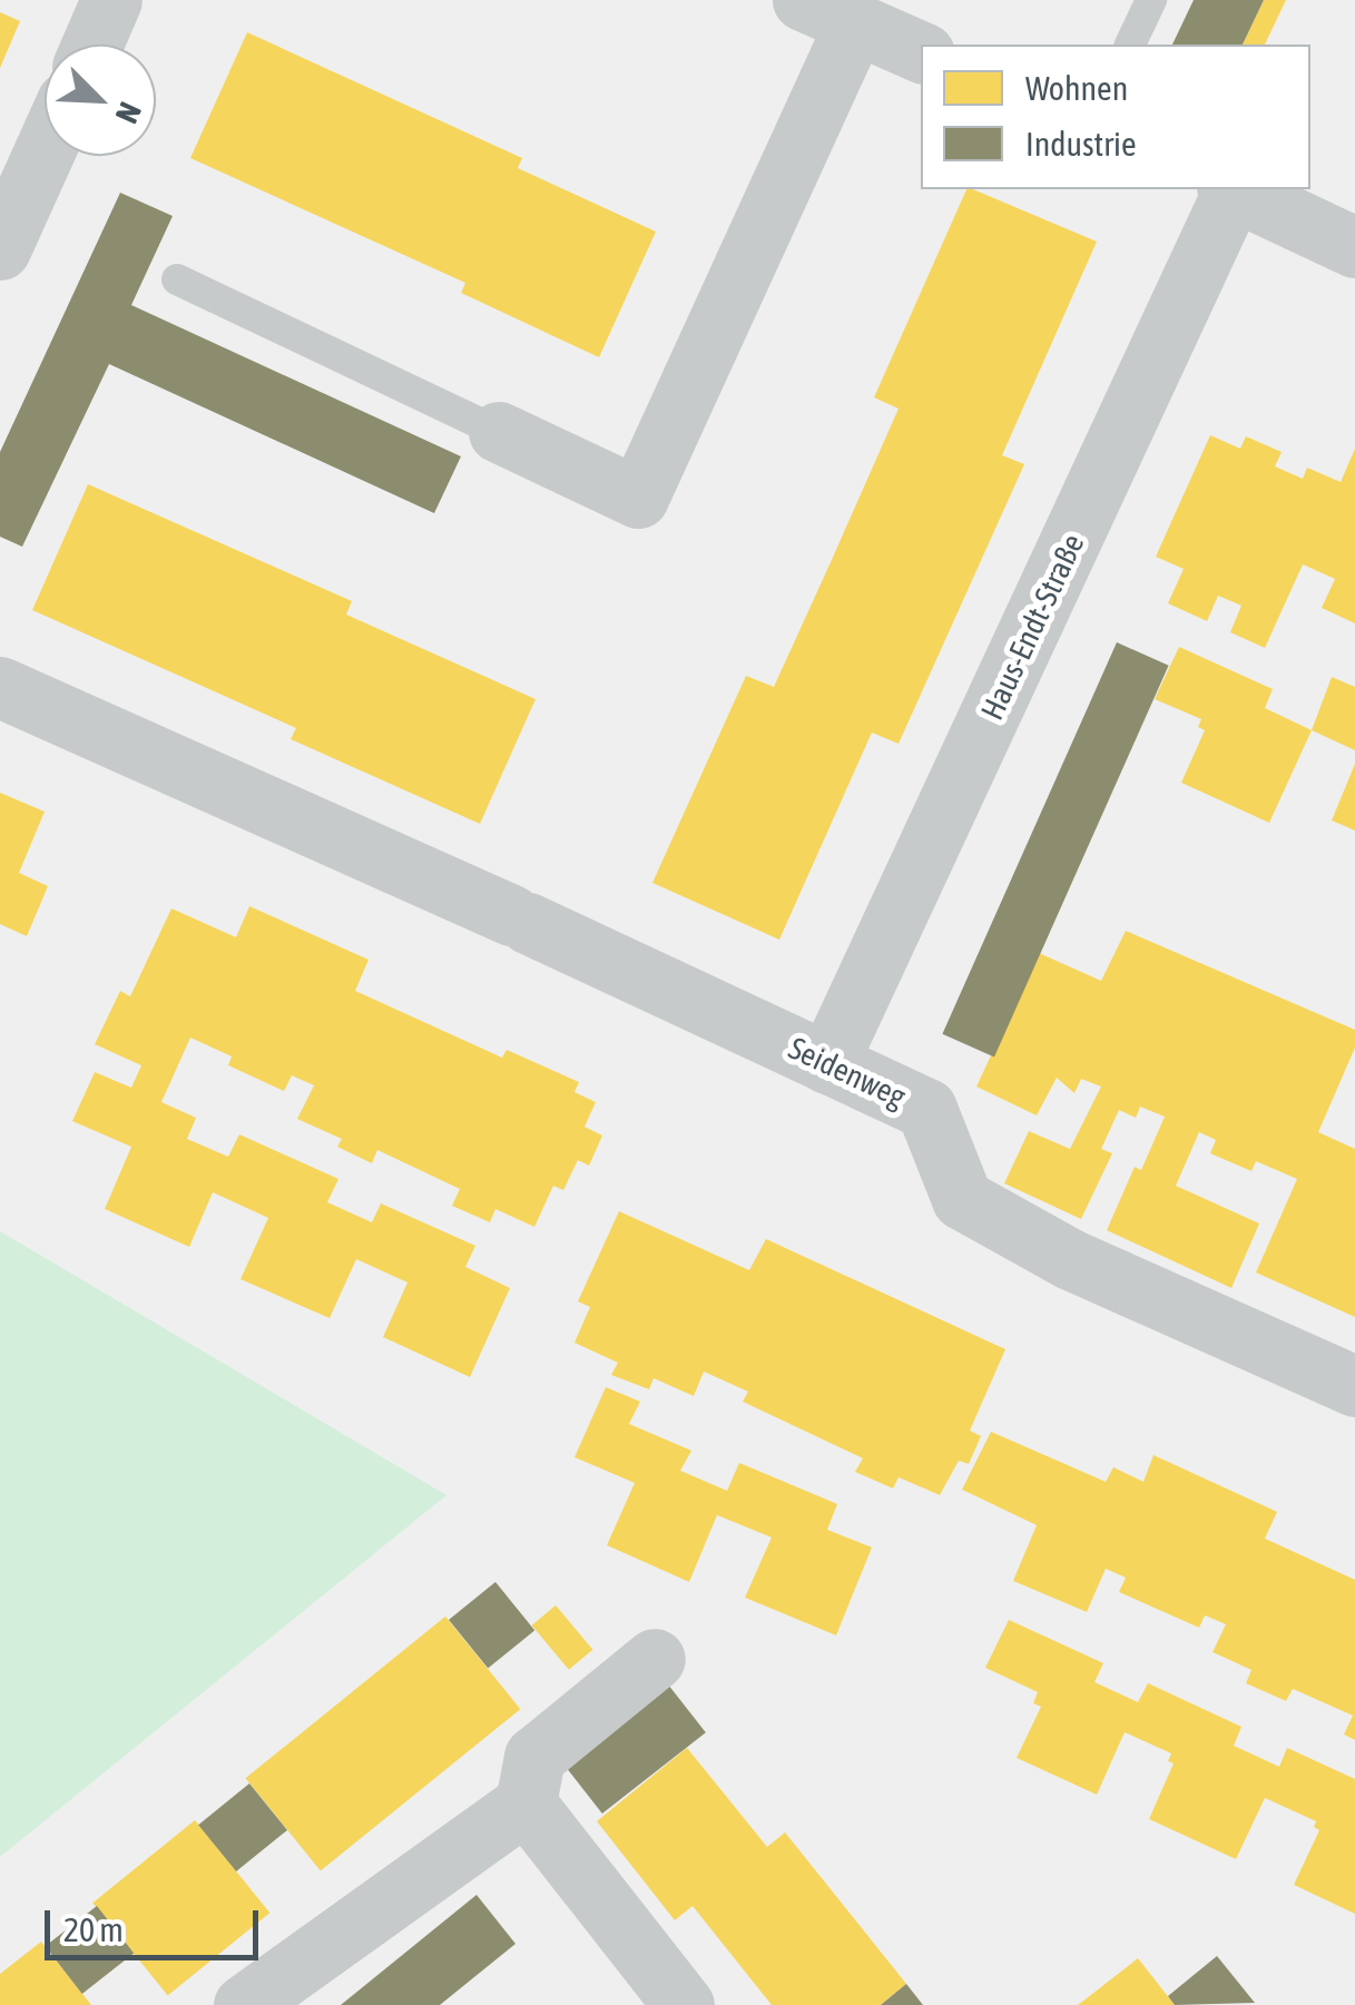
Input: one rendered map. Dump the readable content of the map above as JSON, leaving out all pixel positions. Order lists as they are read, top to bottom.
{
  "streets": {
    "street": ["Haus-Endt-Straße", "Seidenweg"]
  },
  "crossings": [
    ["Haus-Endt-Straße", "Seidenweg"]
  ],
  "legend": ["Wohnen", "Industrie"],
  "scale_bar": "20 m",
  "north": "bottom right"
}
